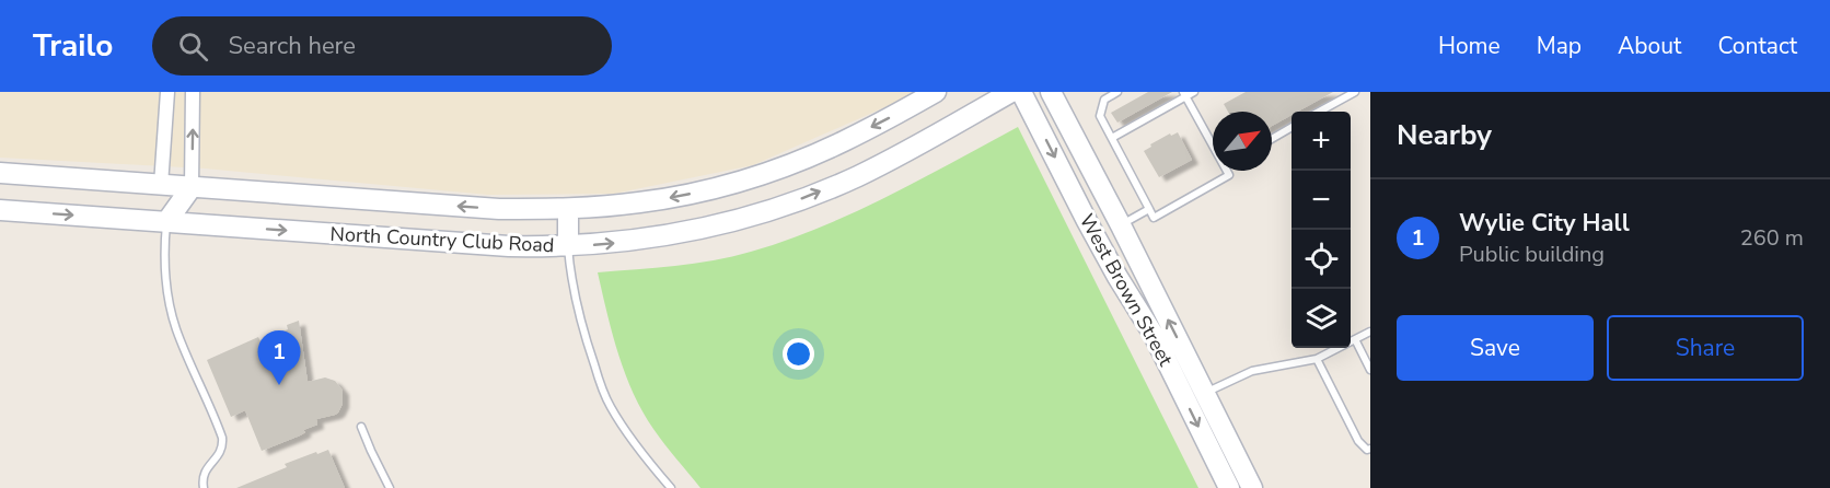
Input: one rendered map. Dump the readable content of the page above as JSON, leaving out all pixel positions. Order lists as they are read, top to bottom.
{
  "streets": {
    "main road": ["North Country Club Road", "West Brown Street"]
  },
  "north": "top right",
  "page": {
    "header": "Trailo",
    "search": "Search here",
    "nav": [
      "Home",
      "Map",
      "About",
      "Contact"
    ],
    "heading": "Nearby",
    "map_buttons": ["+", "−"],
    "list": [
      {
        "mark": "1",
        "name": "Wylie City Hall",
        "note": "Public building",
        "value": "260 m"
      }
    ],
    "buttons": ["Save", "Share"],
    "pins": "1"
  }
}
